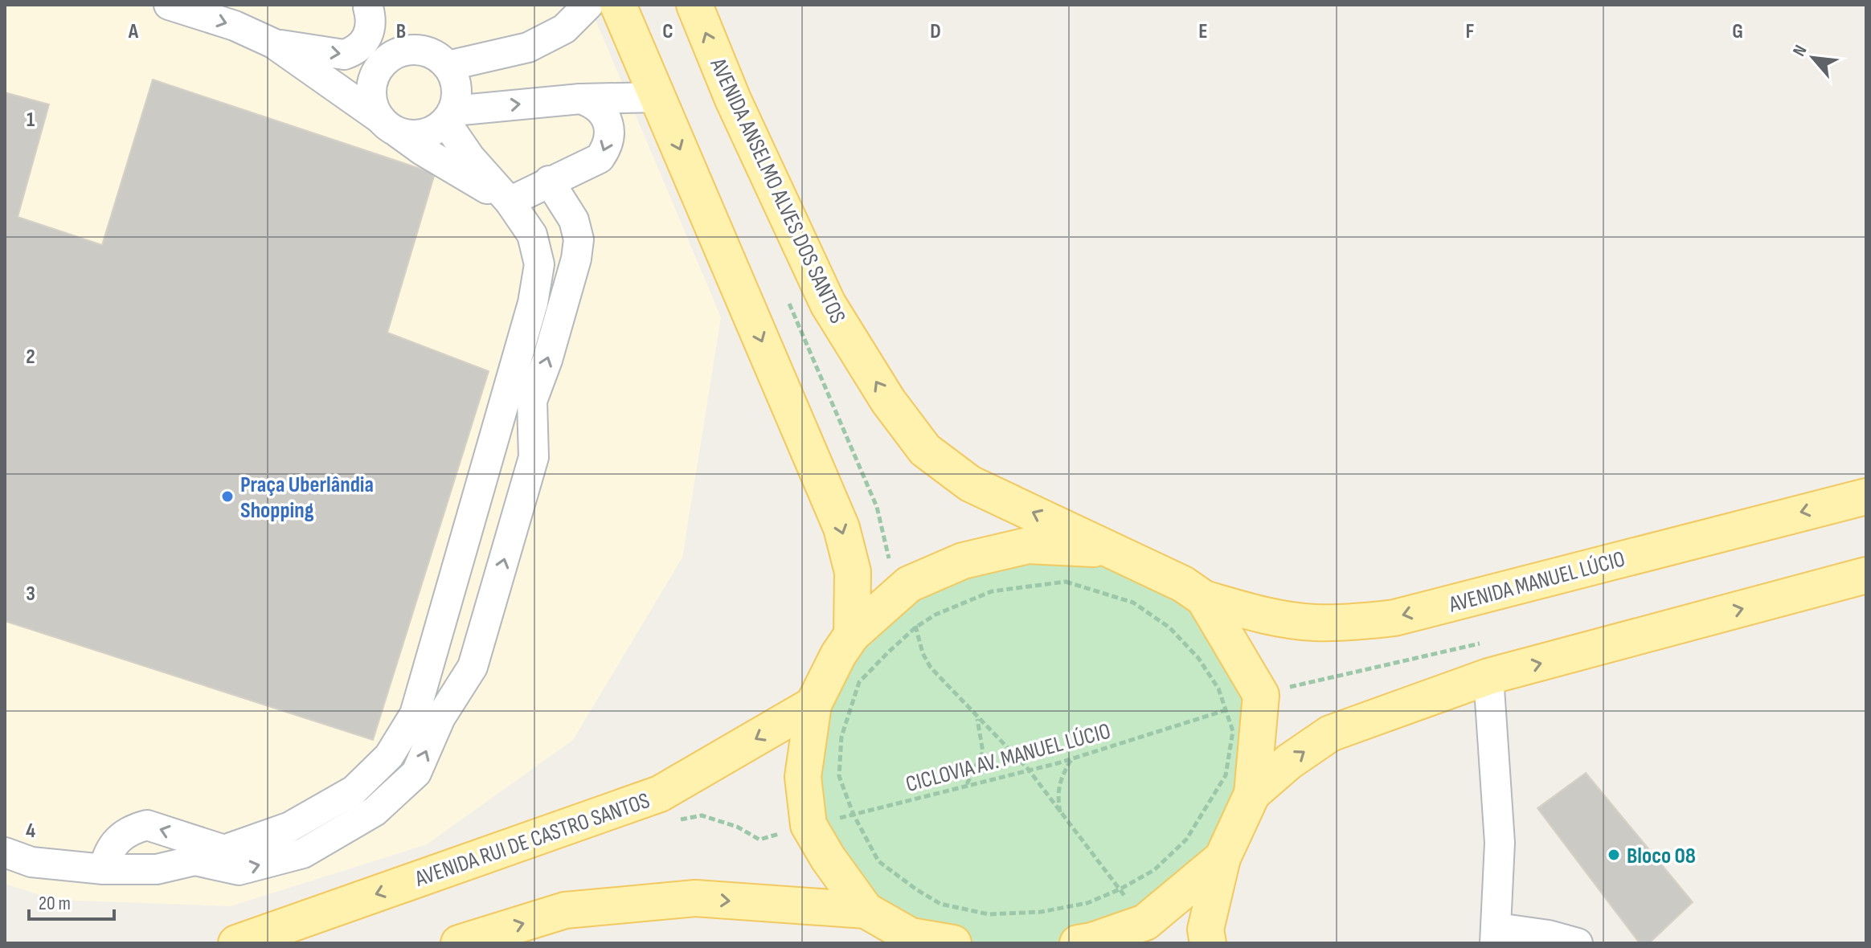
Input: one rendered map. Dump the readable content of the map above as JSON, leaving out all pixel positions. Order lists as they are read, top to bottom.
{
  "streets": {
    "main road": ["AVENIDA ANSELMO ALVES DOS SANTOS", "AVENIDA MANUEL LÚCIO", "AVENIDA RUI DE CASTRO SANTOS"],
    "path": ["CICLOVIA AV. MANUEL LÚCIO"]
  },
  "crossings": [
    ["AVENIDA ANSELMO ALVES DOS SANTOS", "AVENIDA MANUEL LÚCIO"]
  ],
  "places": ["Praça Uberlândia Shopping", "Bloco 08"],
  "scale_bar": "20 m",
  "north": "top left",
  "grid": {
    "columns": [
      "A",
      "B",
      "C",
      "D",
      "E",
      "F",
      "G"
    ],
    "rows": [
      "1",
      "2",
      "3",
      "4"
    ]
  }
}
